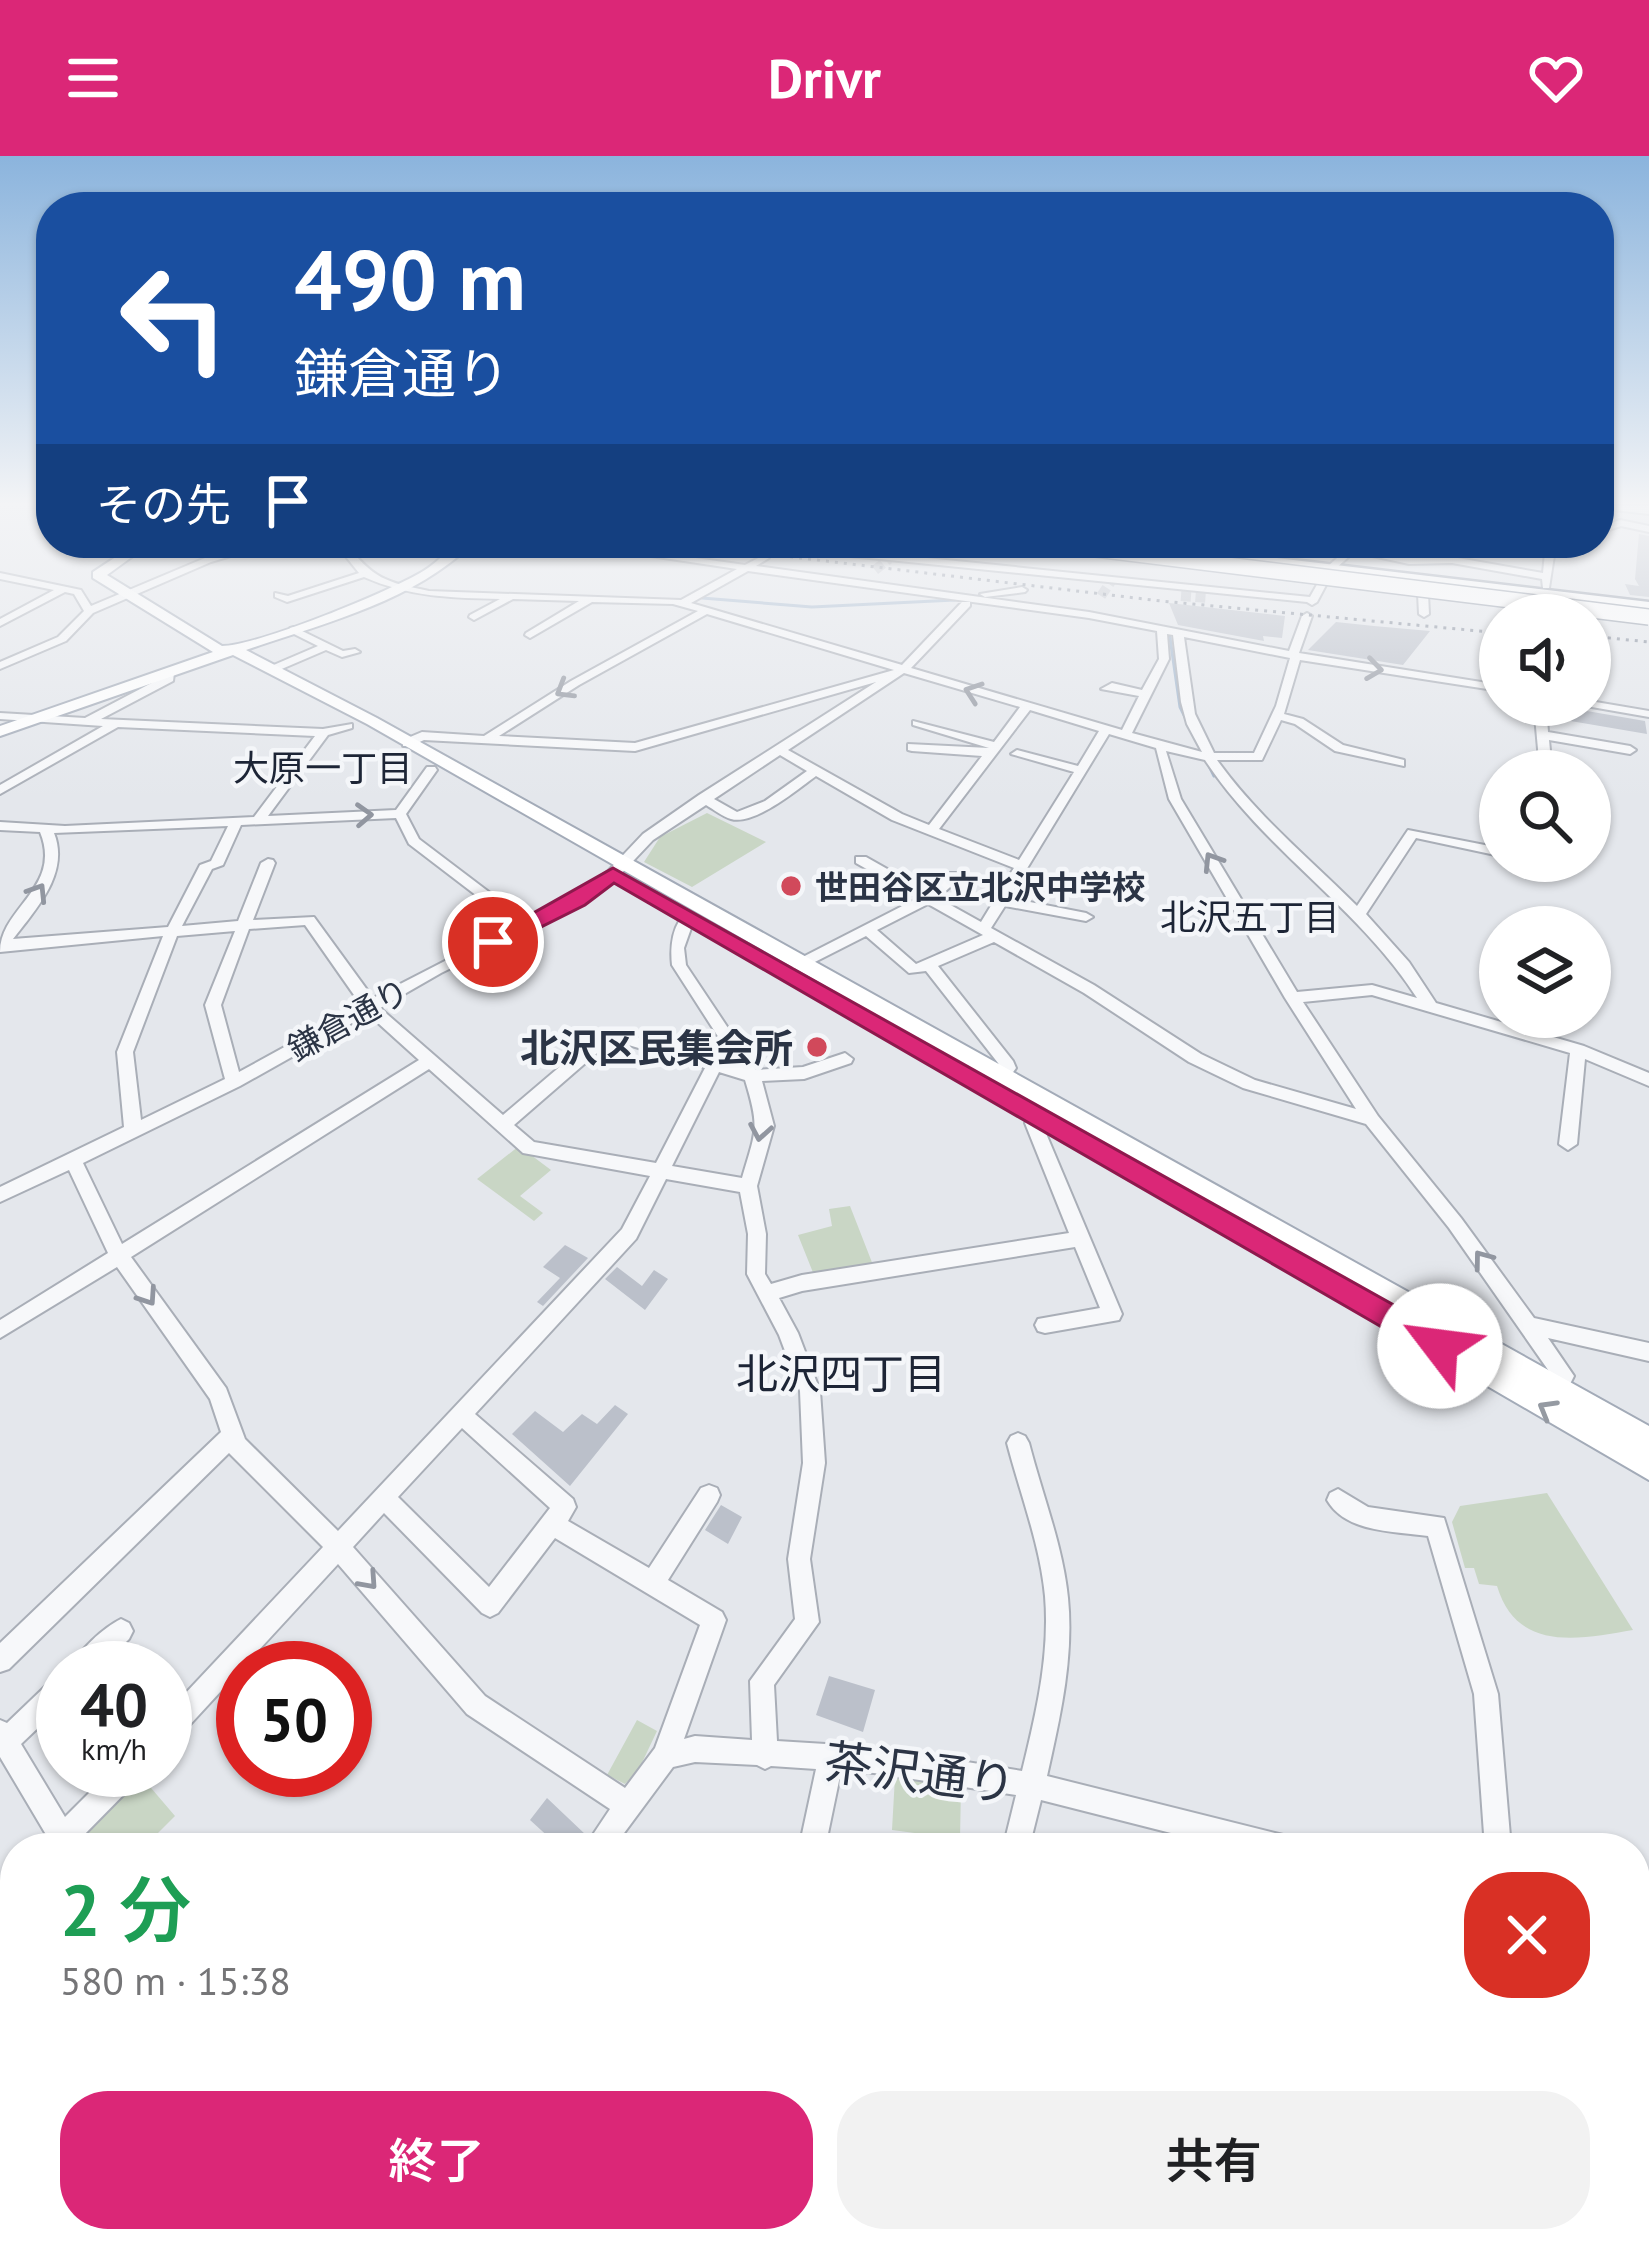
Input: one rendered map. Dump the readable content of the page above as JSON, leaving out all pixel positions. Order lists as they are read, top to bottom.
{
  "streets": {
    "street": ["鎌倉通り", "茶沢通り"]
  },
  "districts": ["大原一丁目", "北沢五丁目", "北沢四丁目"],
  "places": ["世田谷区立北沢中学校", "北沢区民集会所"],
  "page": {
    "header": "Drivr",
    "turn": ["490 m", "鎌倉通り"],
    "then": "その先",
    "speed": "40 km/h",
    "limit": "50",
    "heading": ["2 分", "580 m · 15:38"],
    "buttons": ["終了", "共有"]
  }
}
